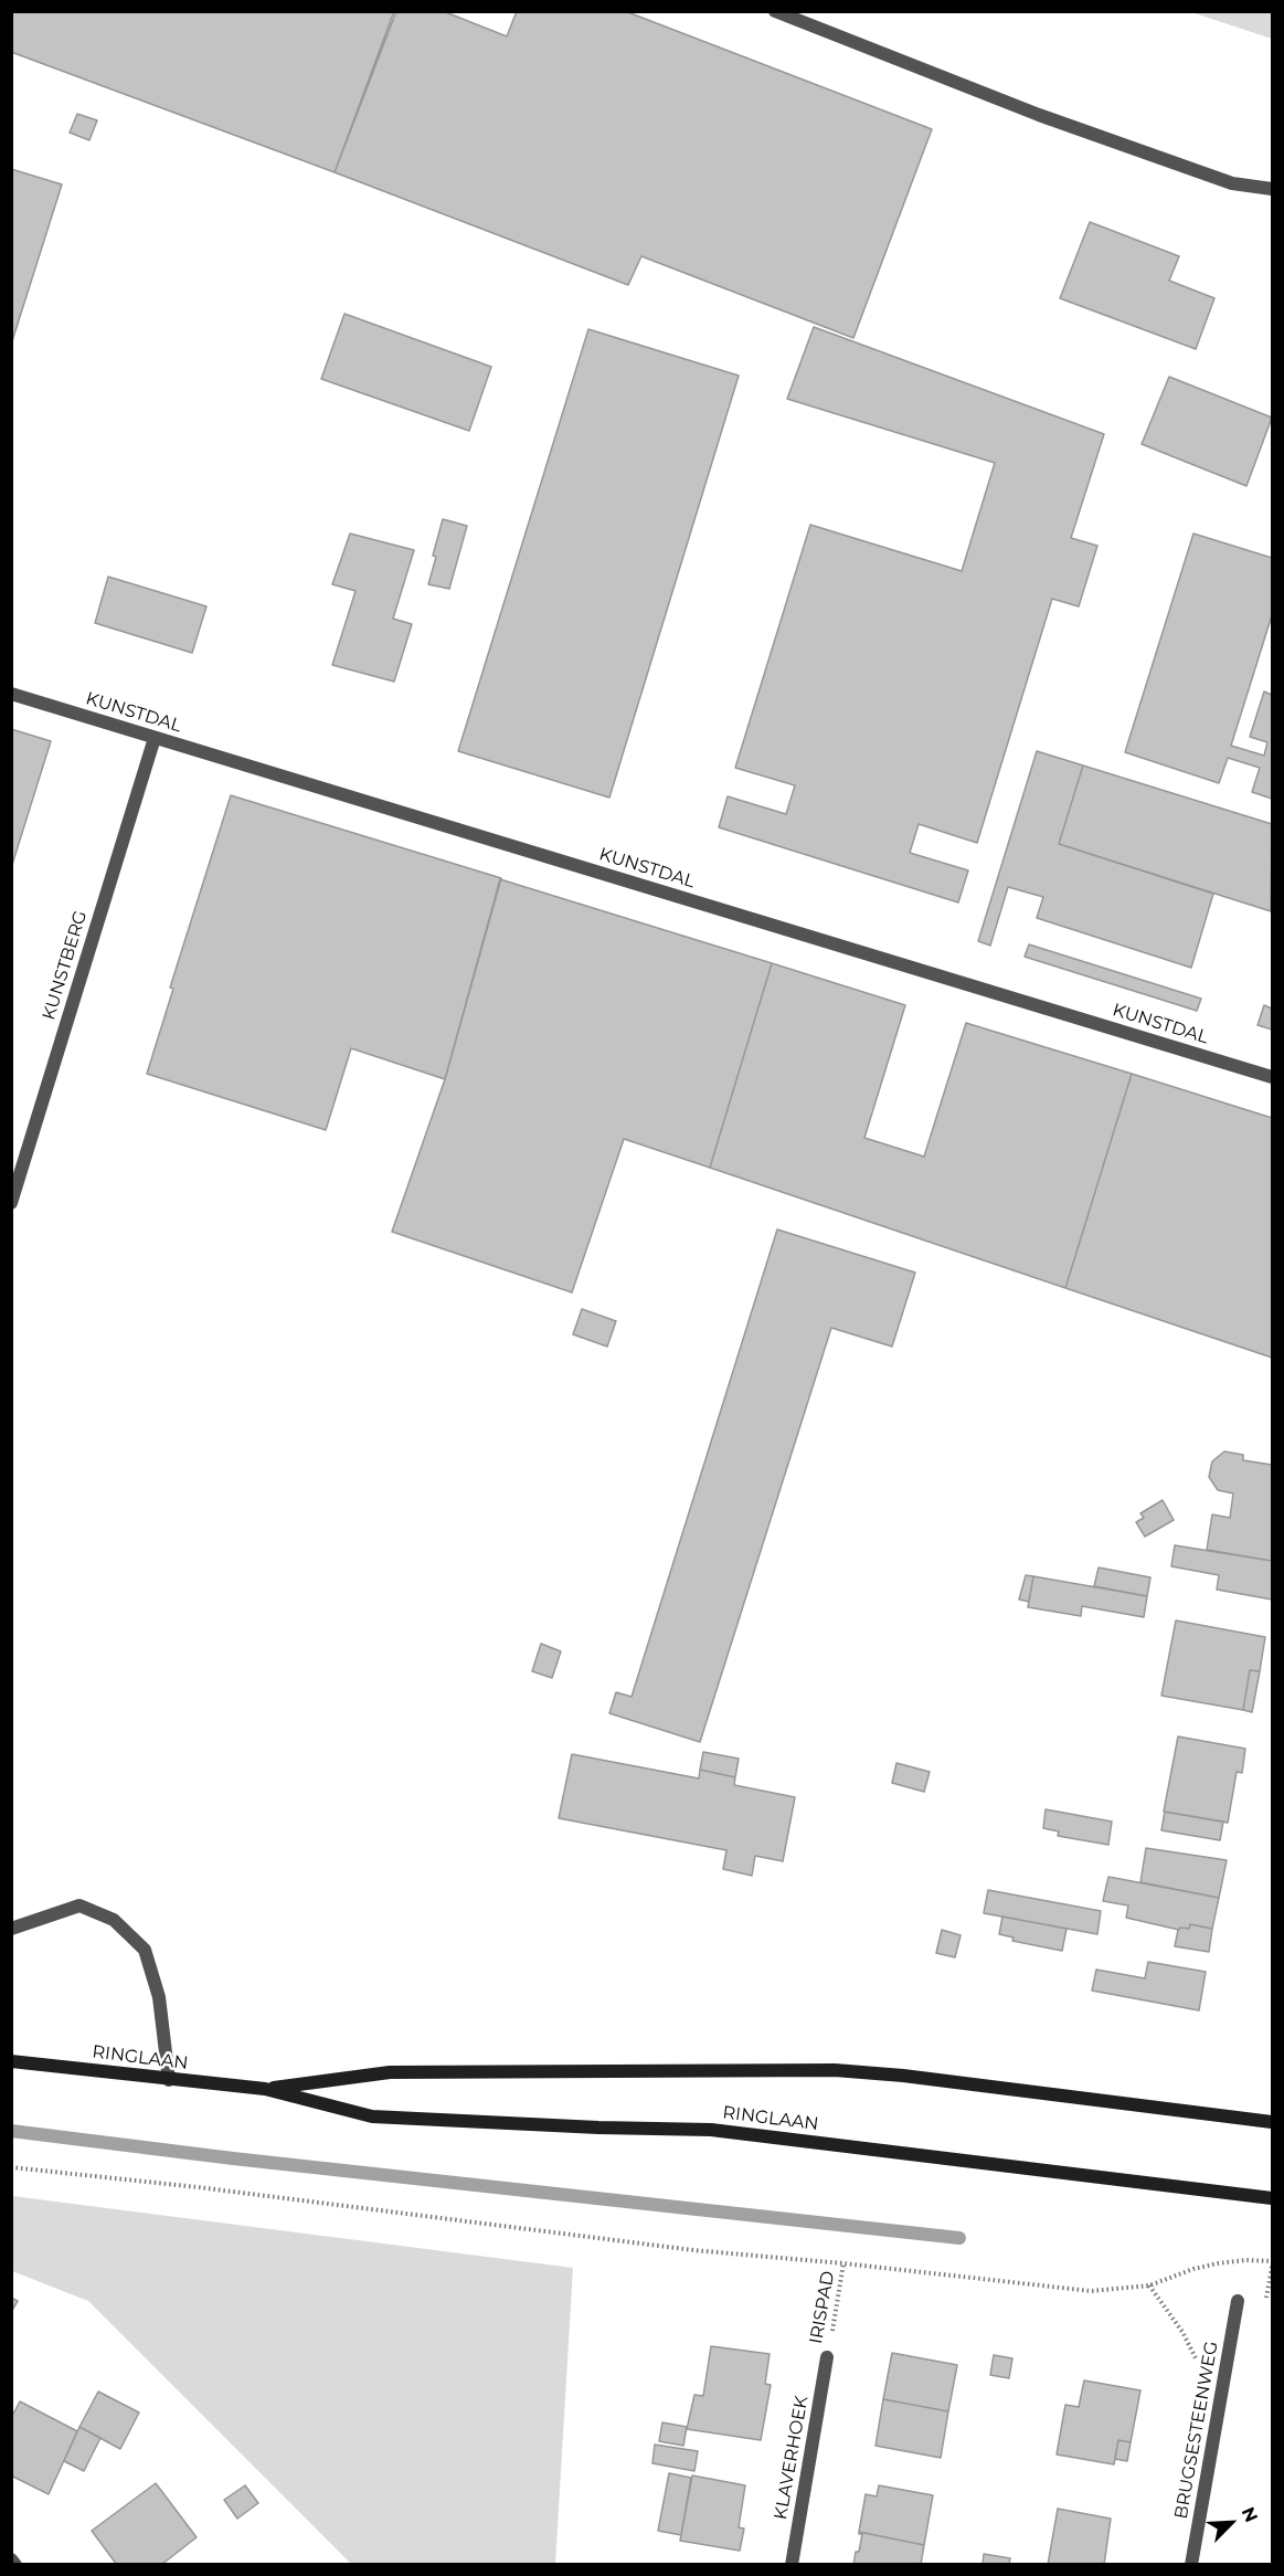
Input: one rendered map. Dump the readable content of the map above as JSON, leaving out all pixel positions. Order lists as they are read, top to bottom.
{
  "streets": {
    "main road": ["RINGLAAN"],
    "street": [
      "KUNSTDAL",
      "KUNSTBERG",
      "BRUGSESTEENWEG",
      "KLAVERHOEK"
    ],
    "path": ["IRISPAD"]
  },
  "crossings": [
    ["KUNSTDAL", "KUNSTBERG"],
    ["IRISPAD", "KLAVERHOEK"]
  ],
  "north": "top right"
}
